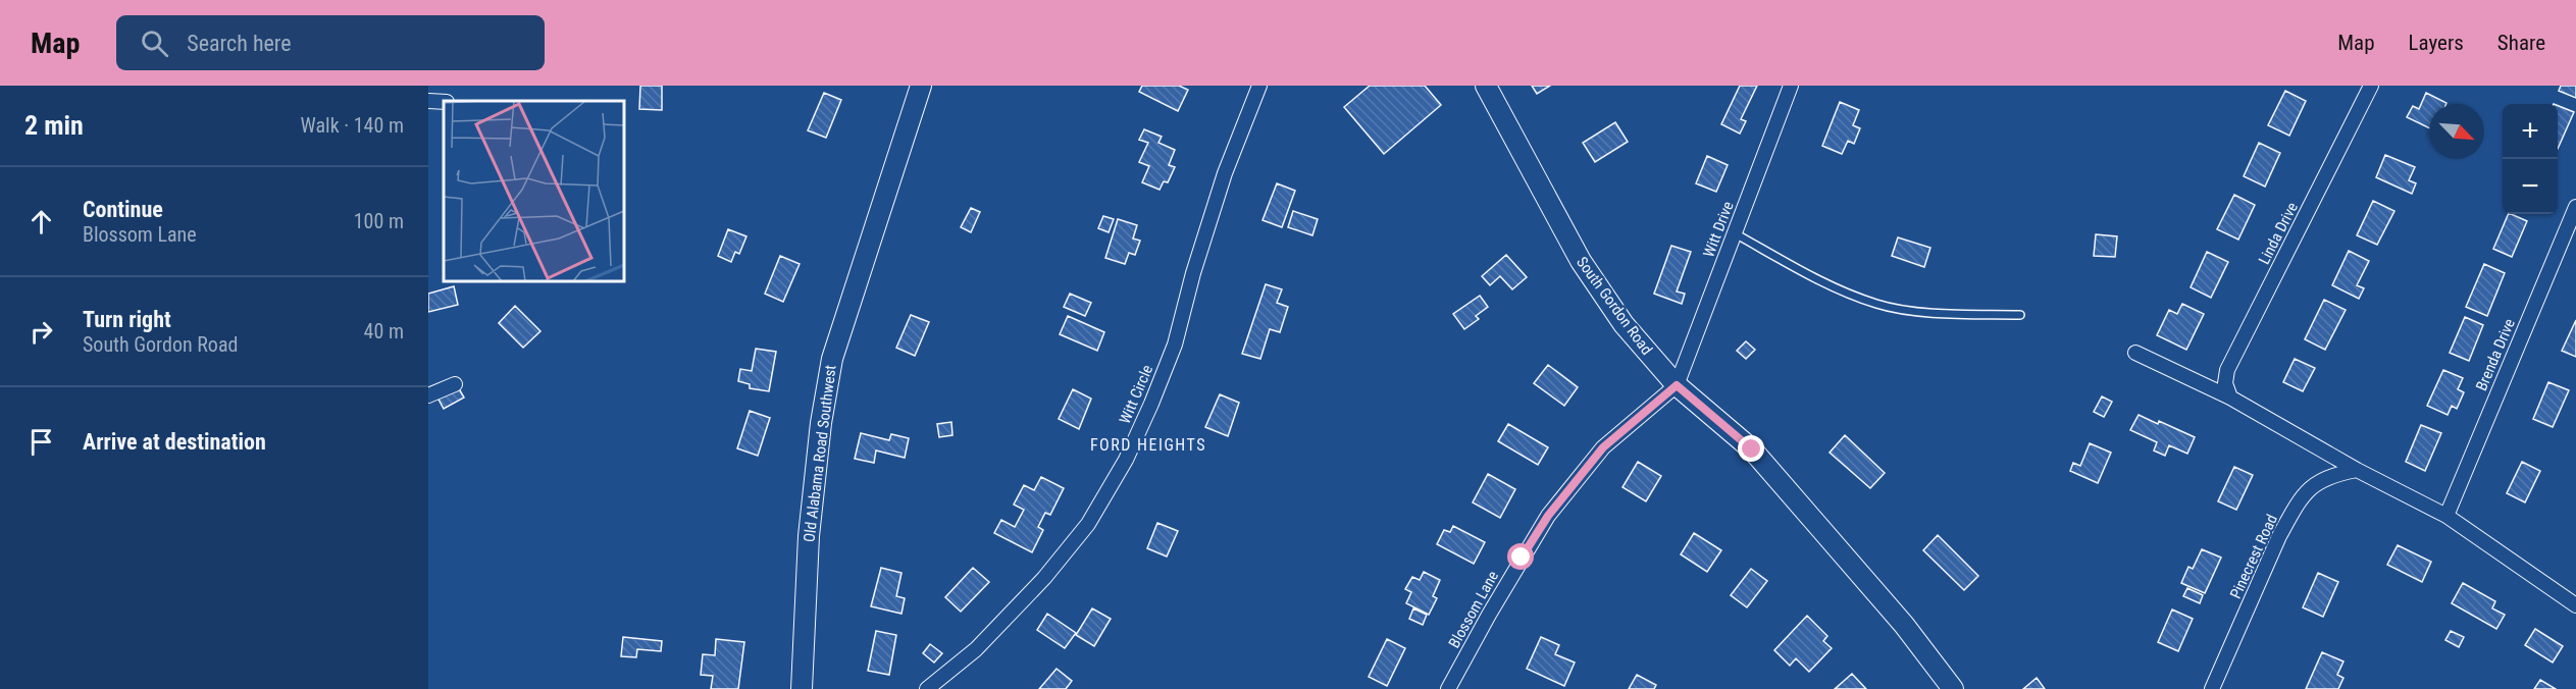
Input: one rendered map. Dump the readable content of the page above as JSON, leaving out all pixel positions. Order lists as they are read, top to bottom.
{
  "streets": {
    "street": [
      "Witt Drive",
      "Linda Drive",
      "South Gordon Road",
      "Brenda Drive",
      "Witt Circle",
      "Old Alabama Road Southwest",
      "Pinecrest Road",
      "Blossom Lane"
    ]
  },
  "crossings": [
    ["Witt Drive", "South Gordon Road"],
    ["Witt Drive", "Blossom Lane"],
    ["South Gordon Road", "Blossom Lane"]
  ],
  "districts": ["FORD HEIGHTS"],
  "north": "bottom right",
  "page": {
    "header": "Map",
    "search": "Search here",
    "nav": ["Map", "Layers", "Share"],
    "heading": ["2 min", "Walk · 140 m"],
    "map_buttons": ["+", "−"],
    "list": [
      ["Continue", "Blossom Lane", "100 m"],
      ["Turn right", "South Gordon Road", "40 m"],
      "Arrive at destination"
    ]
  }
}
